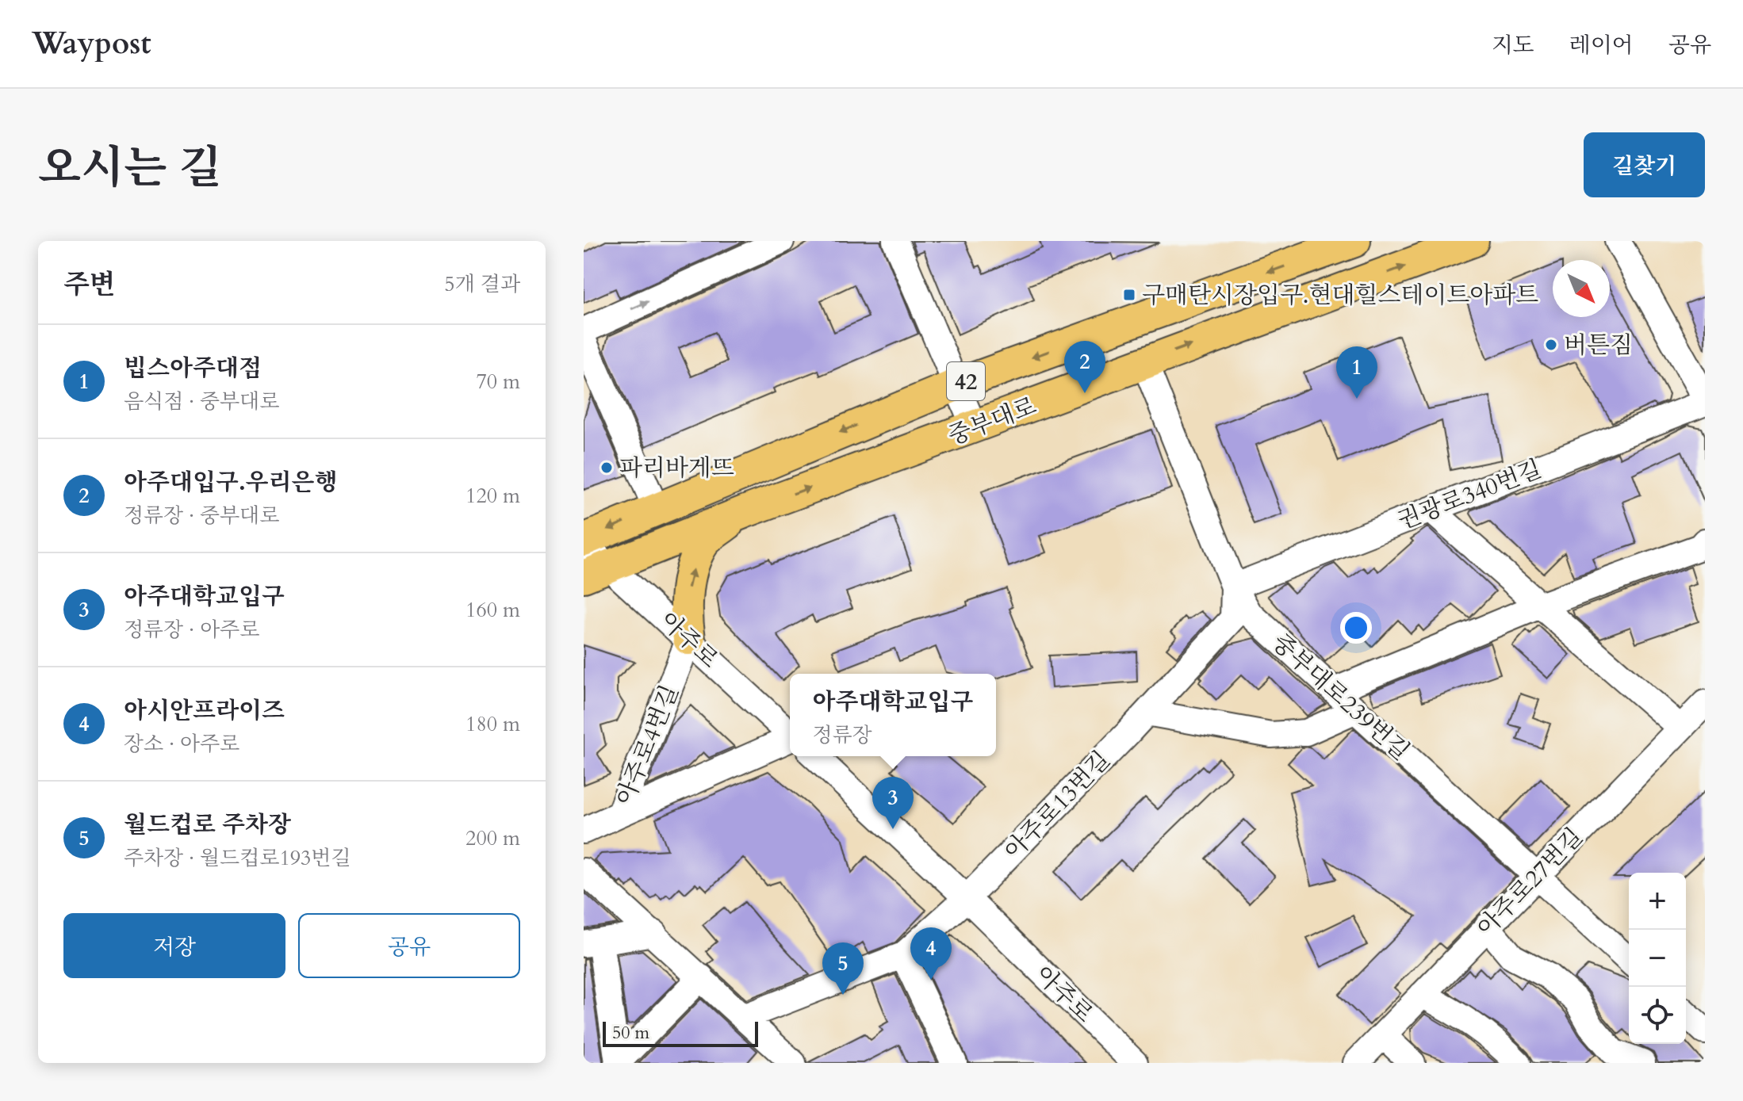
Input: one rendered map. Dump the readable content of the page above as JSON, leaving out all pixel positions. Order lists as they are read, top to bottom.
{
  "streets": {
    "main road": ["42", "중부대로"],
    "street": [
      "권광로340번길",
      "아주로",
      "중부대로239번길",
      "아주로4번길",
      "아주로13번길",
      "아주로27번길"
    ]
  },
  "crossings": [
    ["중부대로", "아주로"],
    ["중부대로", "중부대로239번길"],
    ["권광로340번길", "중부대로239번길"],
    ["권광로340번길", "아주로13번길"],
    ["아주로", "아주로4번길"],
    ["아주로", "아주로13번길"],
    ["중부대로239번길", "아주로13번길"],
    ["중부대로239번길", "아주로27번길"]
  ],
  "places": {
    "transit": ["구매탄시장입구.현대힐스테이트아파트"],
    "other": ["버튼짐", "파리바게뜨"]
  },
  "scale_bar": "50 m",
  "north": "bottom right",
  "page": {
    "header": "Waypost",
    "nav": ["지도", "레이어", "공유"],
    "title": "오시는 길",
    "buttons": [
      "길찾기",
      ["저장", "공유"]
    ],
    "heading": ["주변", "5개 결과"],
    "list": [
      {
        "mark": "1",
        "name": "빕스아주대점",
        "note": "음식점 · 중부대로",
        "value": "70 m"
      },
      {
        "mark": "2",
        "name": "아주대입구.우리은행",
        "note": "정류장 · 중부대로",
        "value": "120 m"
      },
      {
        "mark": "3",
        "name": "아주대학교입구",
        "note": "정류장 · 아주로",
        "value": "160 m"
      },
      {
        "mark": "4",
        "name": "아시안프라이즈",
        "note": "장소 · 아주로",
        "value": "180 m"
      },
      {
        "mark": "5",
        "name": "월드컵로 주차장",
        "note": "주차장 · 월드컵로193번길",
        "value": "200 m"
      }
    ],
    "pins": [
      "2",
      "1",
      "3",
      "4",
      "5"
    ],
    "popup": ["아주대학교입구", "정류장"],
    "map_buttons": ["+", "−"],
    "scale": "50 m"
  }
}
